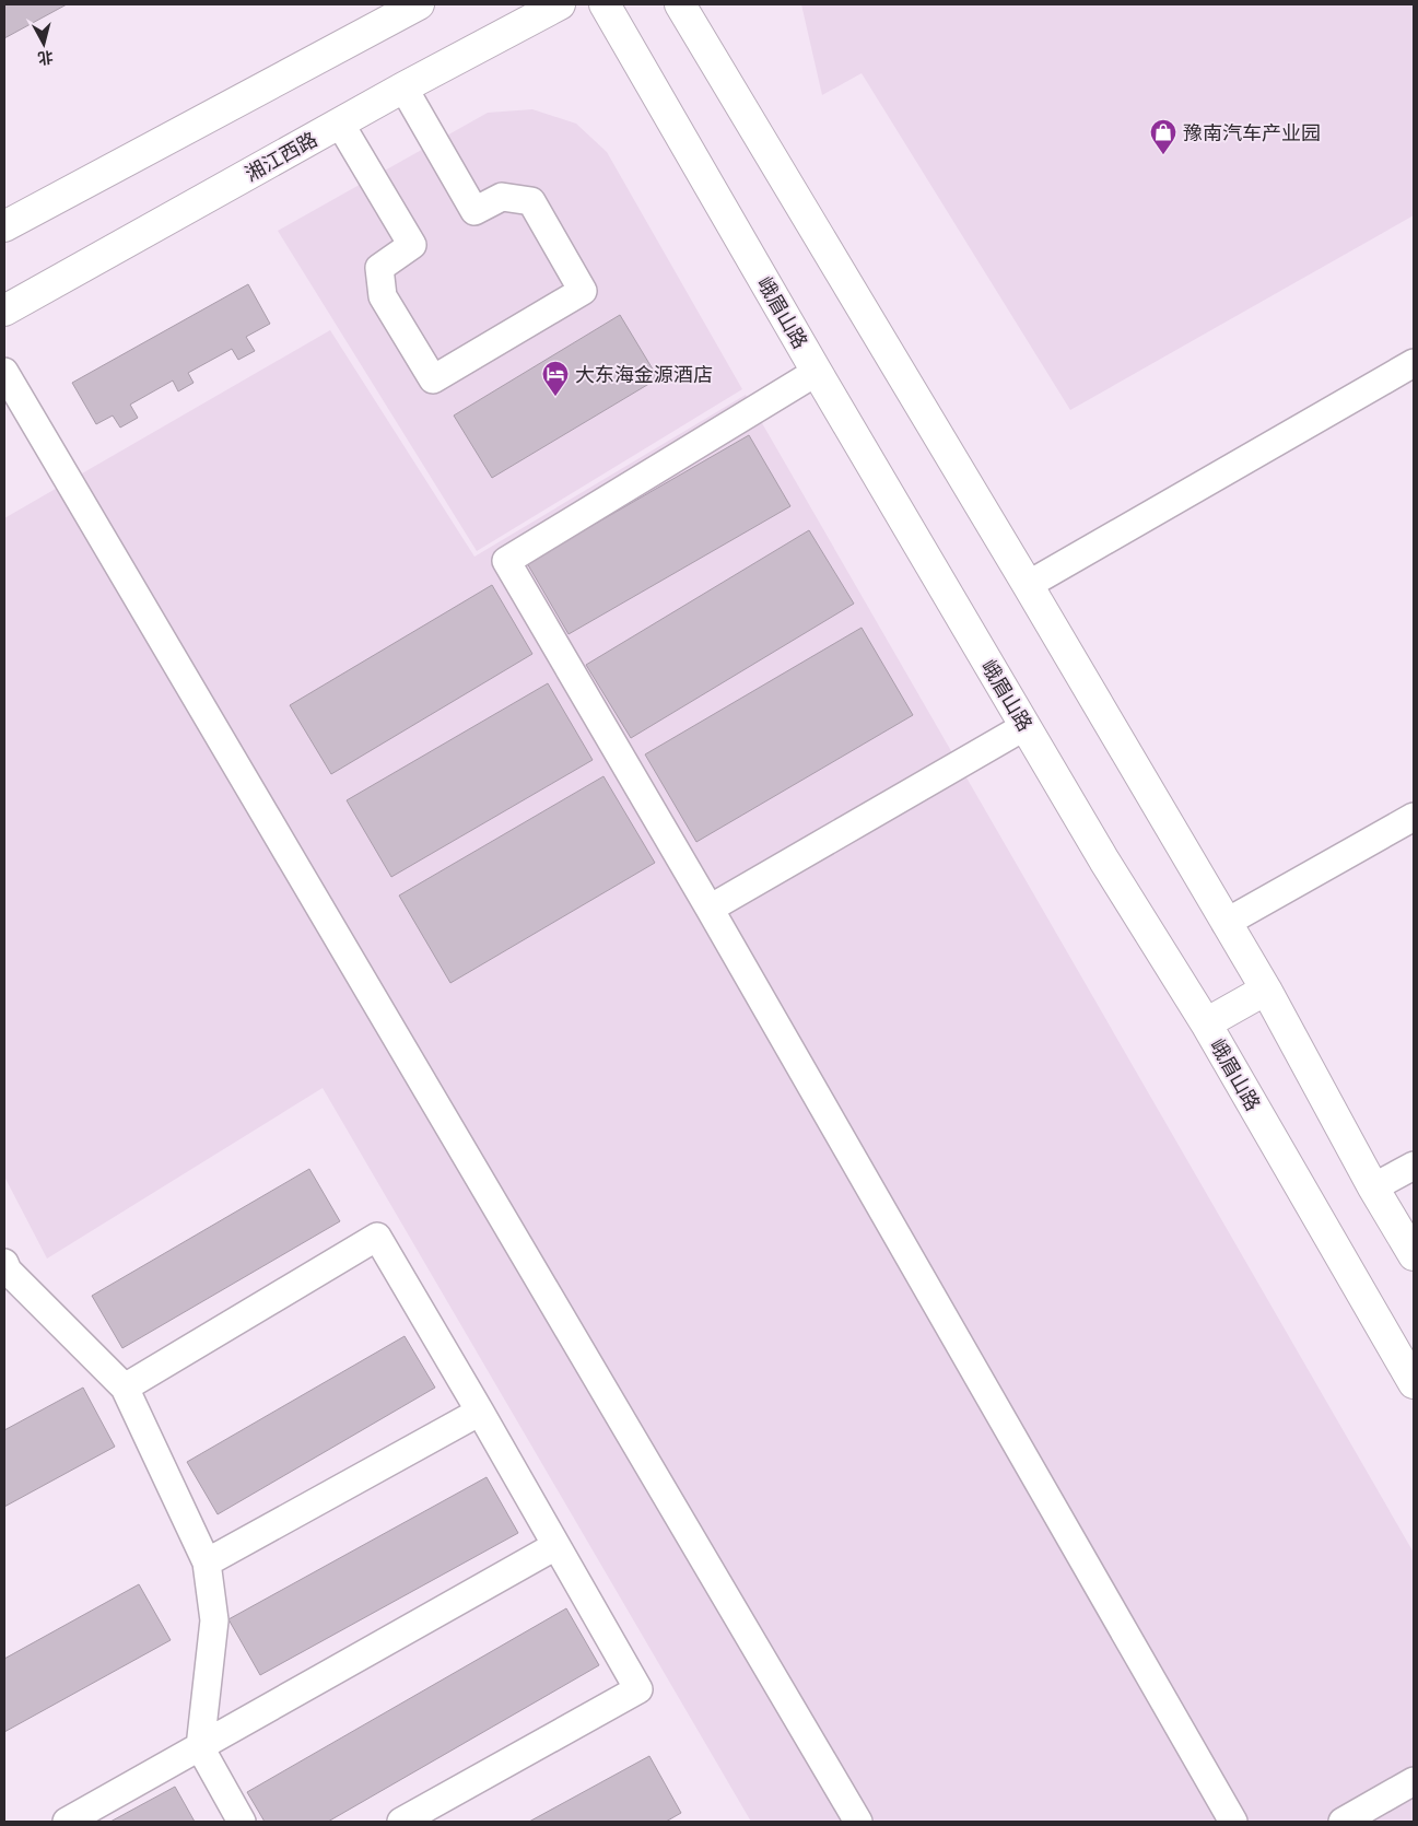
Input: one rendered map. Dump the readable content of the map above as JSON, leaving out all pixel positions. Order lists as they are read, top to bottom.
{
  "streets": {
    "street": ["湘江西路", "峨眉山路"]
  },
  "places": {
    "shop": ["豫南汽车产业园"],
    "hotel": ["大东海金源酒店"]
  },
  "north": "bottom"
}
